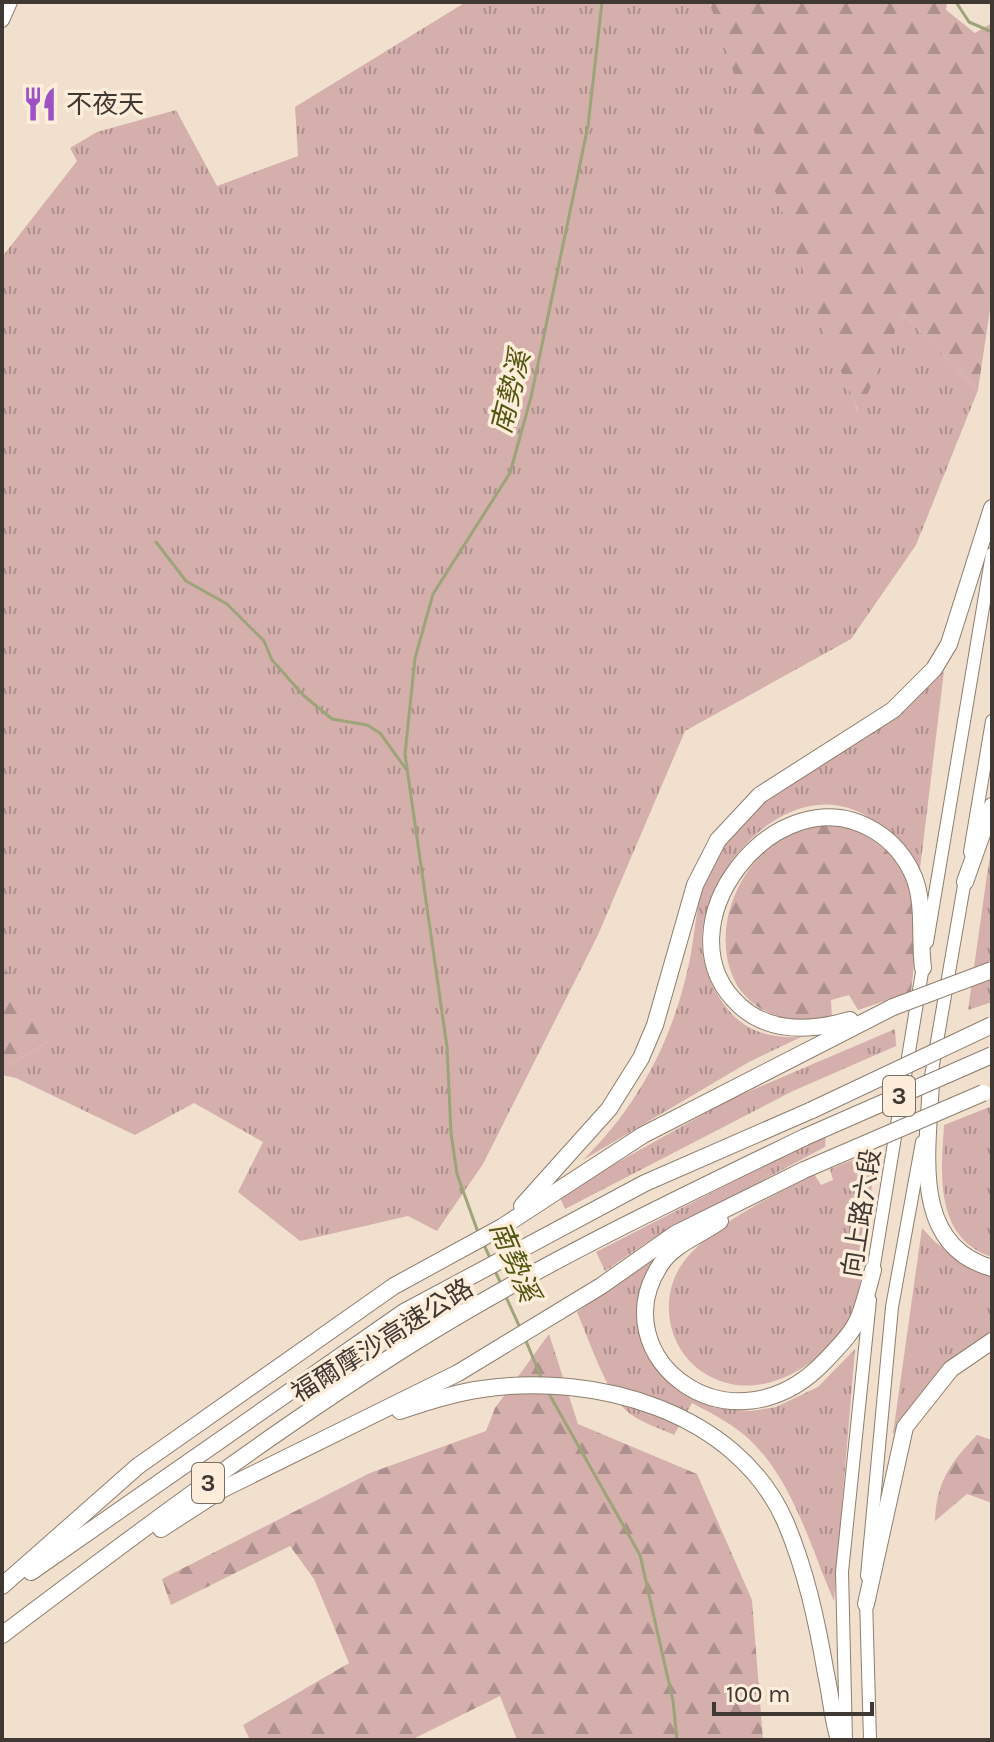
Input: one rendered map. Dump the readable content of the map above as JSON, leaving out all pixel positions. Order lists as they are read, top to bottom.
{
  "streets": {
    "highway": ["3", "福爾摩沙高速公路"],
    "main road": ["向上路六段"]
  },
  "water": ["南勢溪"],
  "places": {
    "restaurant": ["不夜天"]
  },
  "scale_bar": "100 m"
}
